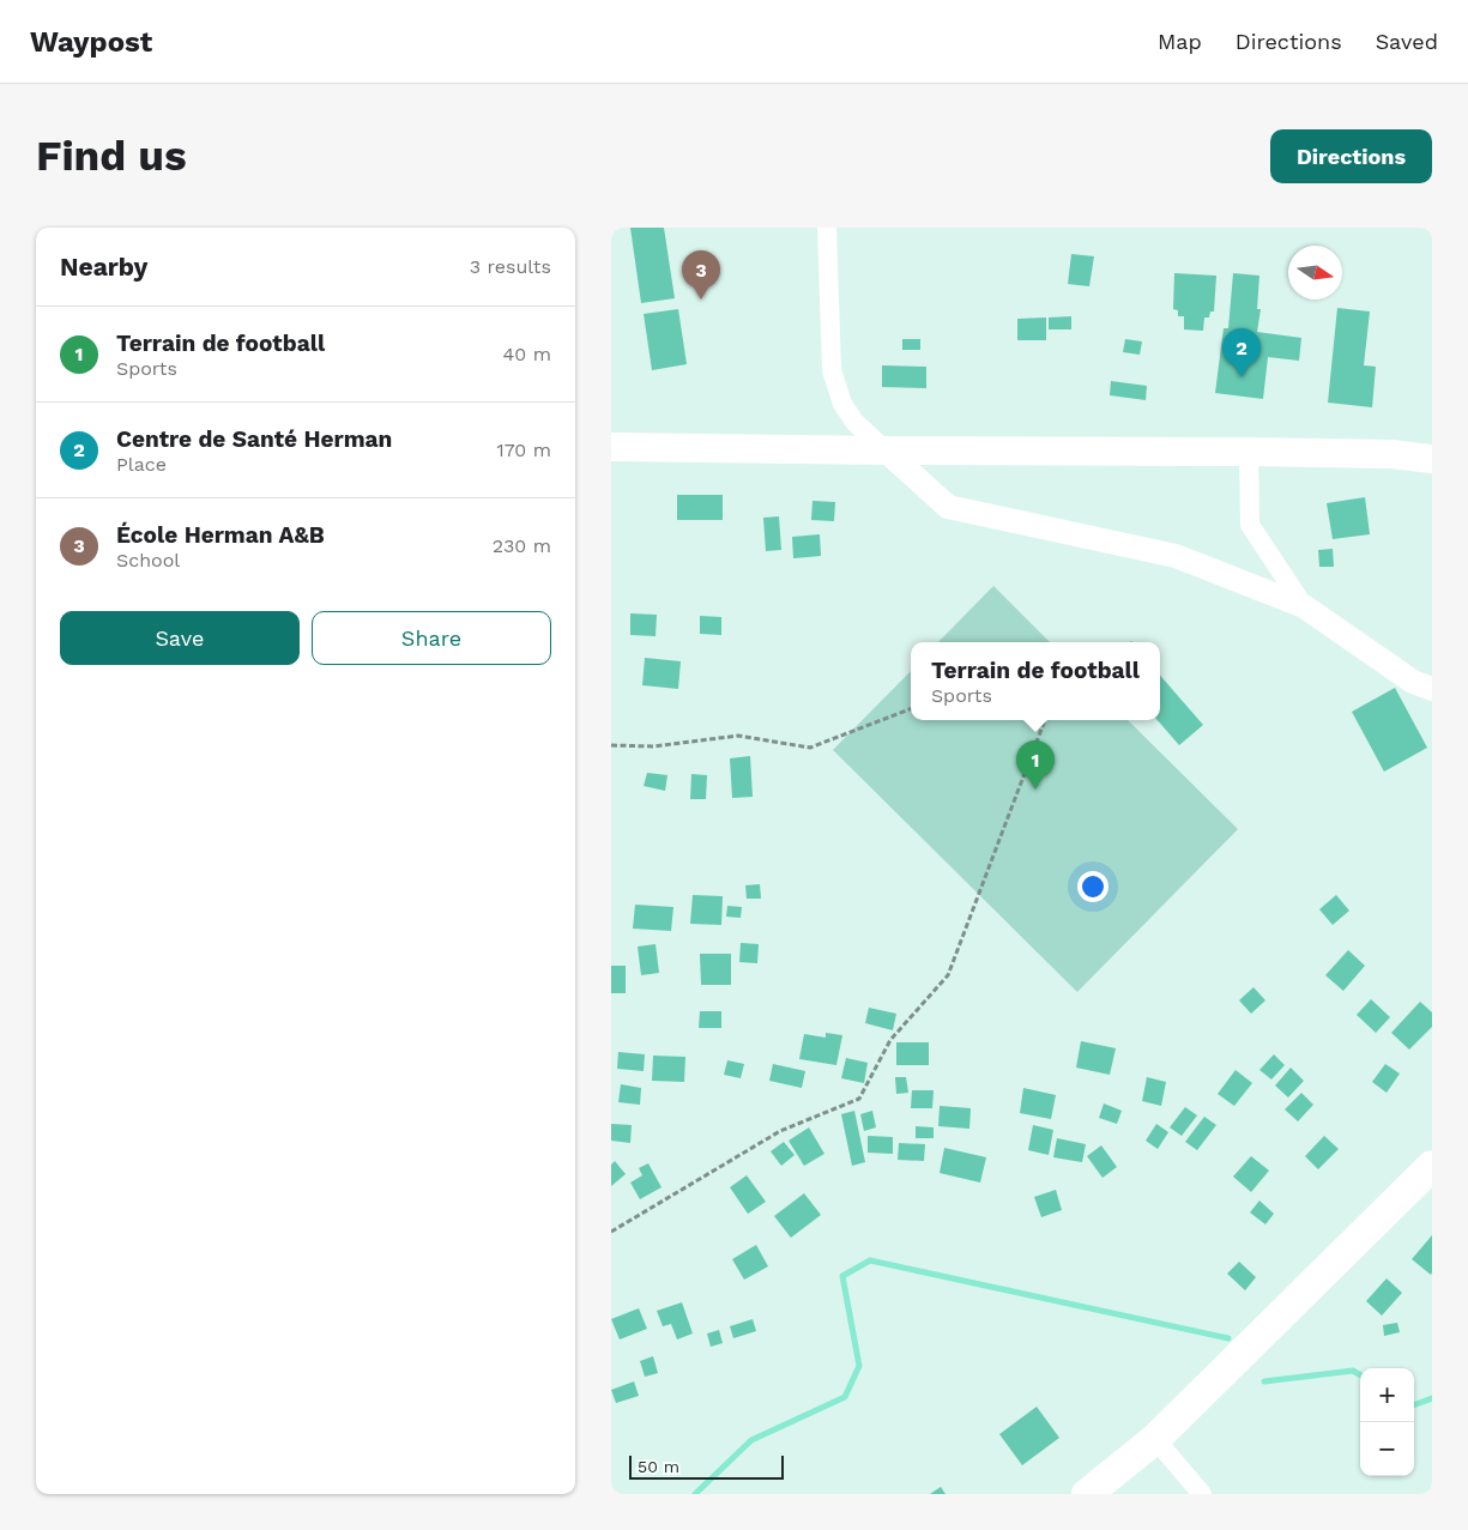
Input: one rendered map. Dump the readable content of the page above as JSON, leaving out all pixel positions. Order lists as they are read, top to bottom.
{
  "scale_bar": "50 m",
  "north": "right",
  "page": {
    "header": "Waypost",
    "nav": ["Map", "Directions", "Saved"],
    "buttons": [
      "Directions",
      ["Save", "Share"]
    ],
    "title": "Find us",
    "heading": ["Nearby", "3 results"],
    "pins": ["3", "2", "1"],
    "list": [
      {
        "mark": "1",
        "name": "Terrain de football",
        "note": "Sports",
        "value": "40 m"
      },
      {
        "mark": "2",
        "name": "Centre de Santé Herman",
        "note": "Place",
        "value": "170 m"
      },
      {
        "mark": "3",
        "name": "École Herman A&B",
        "note": "School",
        "value": "230 m"
      }
    ],
    "popup": ["Terrain de football", "Sports"],
    "map_buttons": ["+", "−"],
    "scale": "50 m"
  }
}
